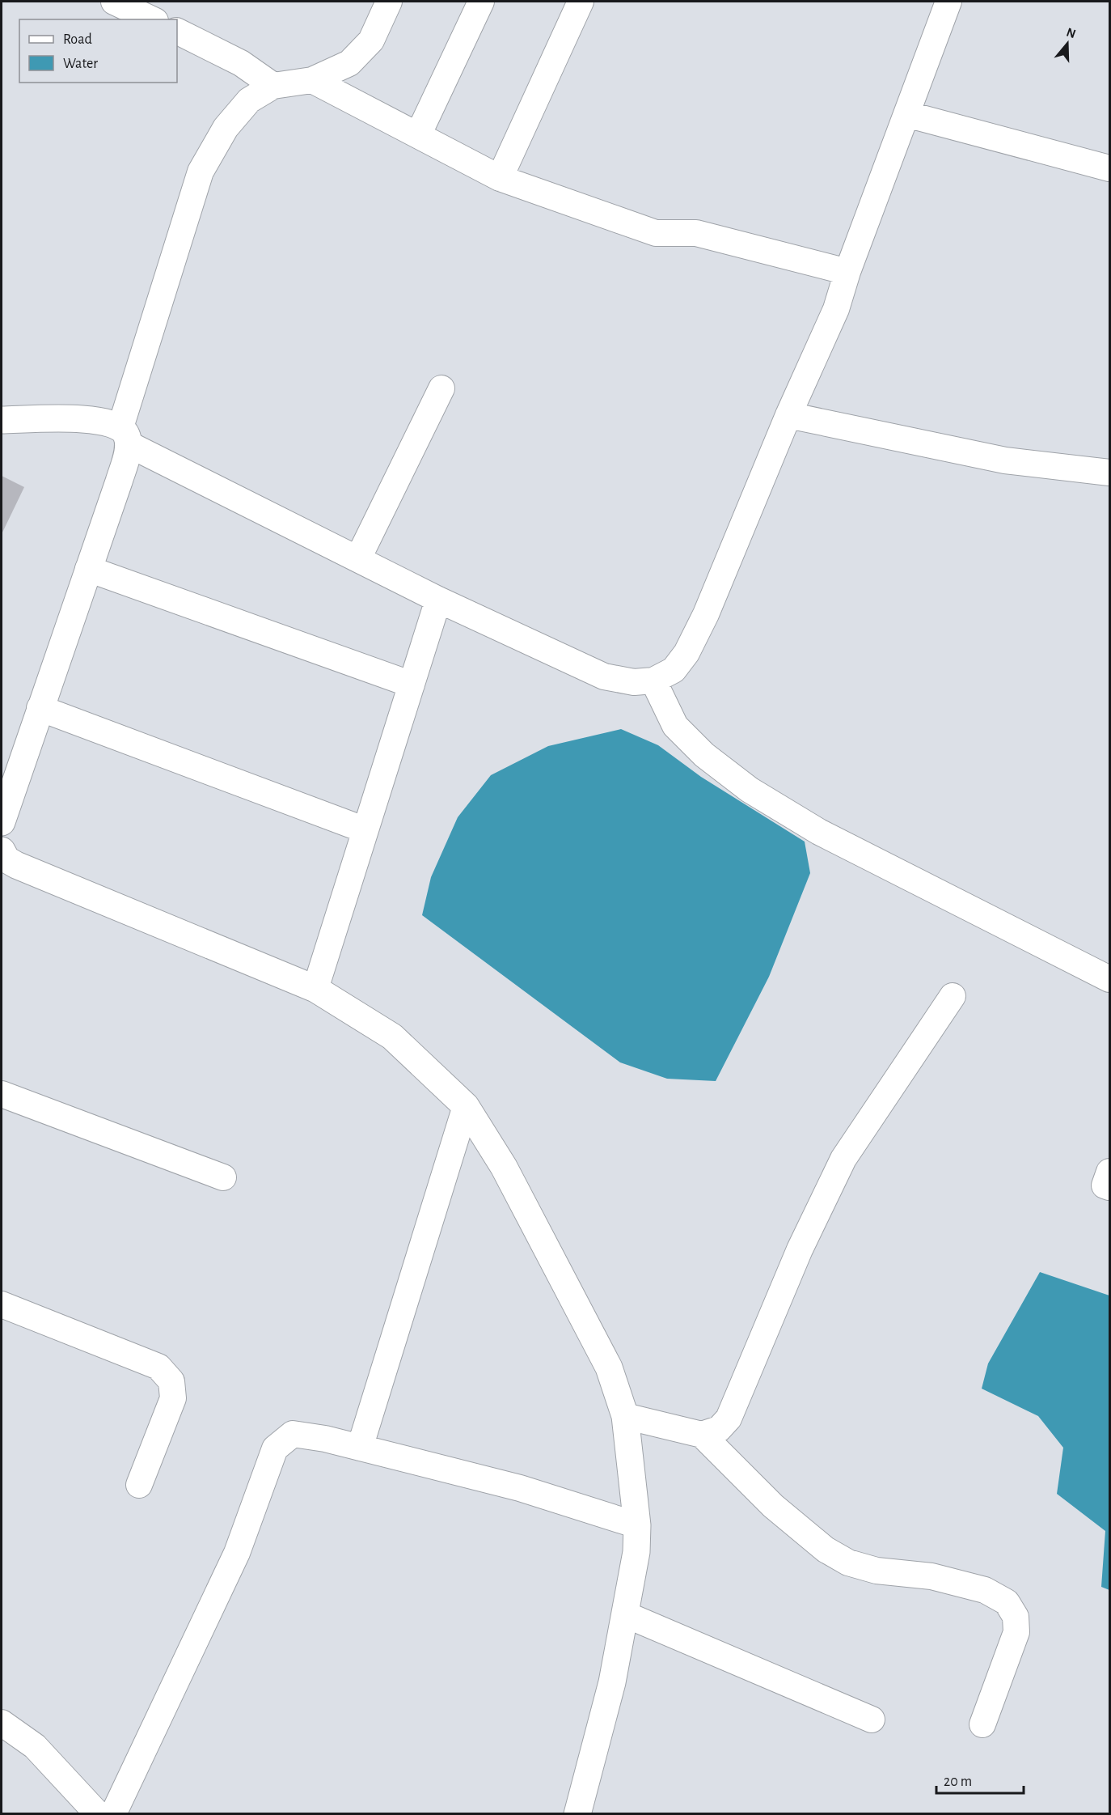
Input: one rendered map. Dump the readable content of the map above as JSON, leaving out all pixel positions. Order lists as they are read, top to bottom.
{
  "legend": ["Road", "Water"],
  "scale_bar": "20 m",
  "north": "top"
}
